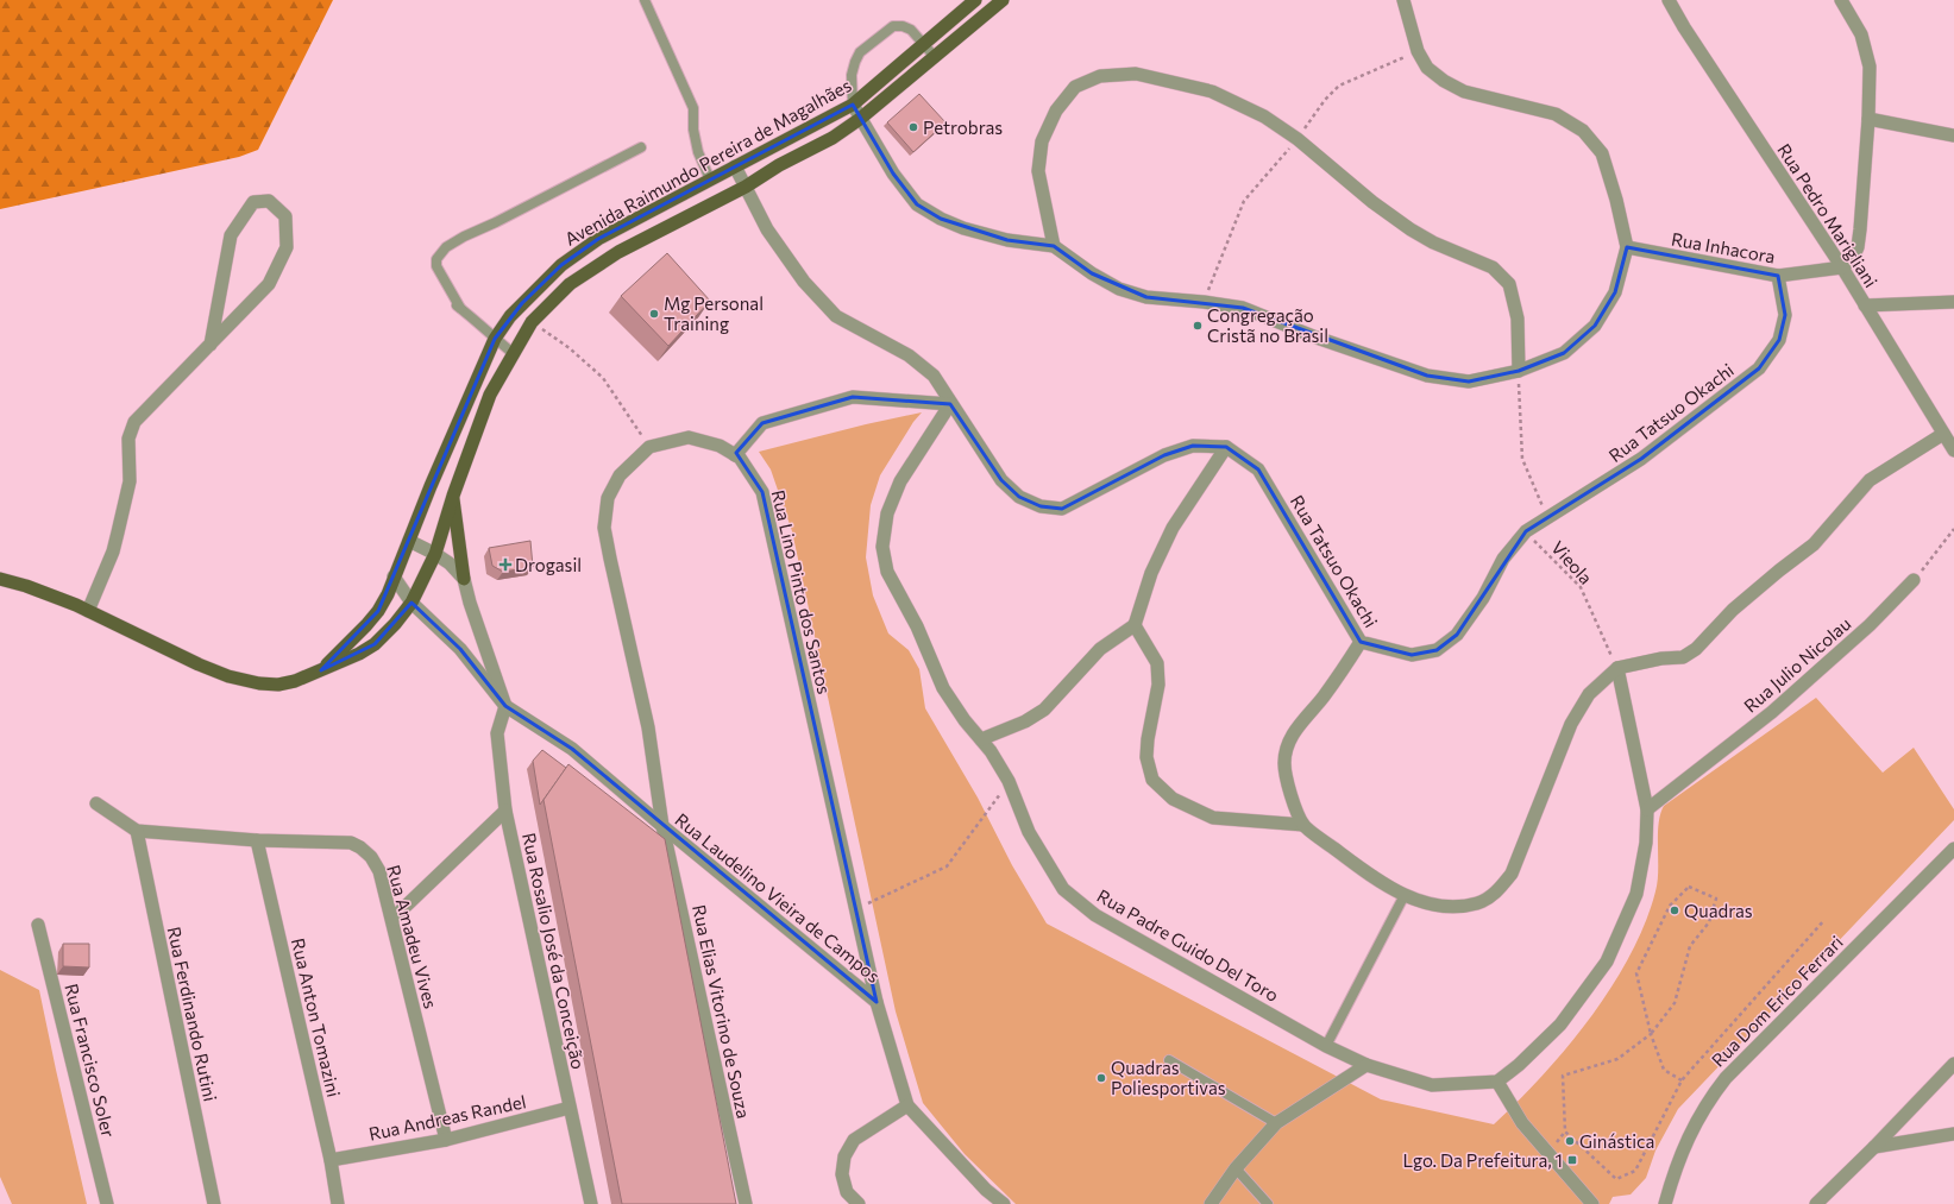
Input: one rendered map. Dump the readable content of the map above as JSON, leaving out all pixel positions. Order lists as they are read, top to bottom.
{
  "streets": {
    "main road": ["Avenida Raimundo Pereira de Magalhães"],
    "street": [
      "Rua Pedro Marigliani",
      "Rua Inhacora",
      "Rua Tatsuo Okachi",
      "Rua Lino Pinto dos Santos",
      "Rua Julio Nicolau",
      "Rua Laudelino Vieira de Campos",
      "Rua Amadeu Vives",
      "Rua Padre Guido Del Toro",
      "Rua Rosalio José da Conceição",
      "Rua Dom Erico Ferrari",
      "Rua Elias Vitorino de Souza",
      "Rua Ferdinando Rutini",
      "Rua Anton Tomazini",
      "Rua Francisco Soler",
      "Rua Andreas Randel"
    ],
    "path": ["Vieola"]
  },
  "crossings": [
    ["Rua Pedro Marigliani", "Rua Inhacora"],
    ["Rua Inhacora", "Rua Tatsuo Okachi"],
    ["Rua Tatsuo Okachi", "Vieola"],
    ["Rua Lino Pinto dos Santos", "Rua Laudelino Vieira de Campos"],
    ["Rua Laudelino Vieira de Campos", "Rua Rosalio José da Conceição"],
    ["Rua Laudelino Vieira de Campos", "Rua Elias Vitorino de Souza"],
    ["Rua Amadeu Vives", "Rua Ferdinando Rutini"],
    ["Rua Amadeu Vives", "Rua Anton Tomazini"],
    ["Rua Amadeu Vives", "Rua Andreas Randel"],
    ["Rua Rosalio José da Conceição", "Rua Andreas Randel"],
    ["Rua Anton Tomazini", "Rua Andreas Randel"]
  ],
  "places": {
    "other": [
      "Petrobras",
      "Mg Personal Training",
      "Congregação Cristã no Brasil",
      "Quadras",
      "Quadras Poliesportivas",
      "Ginástica"
    ],
    "health": ["Drogasil"],
    "transit": ["Lgo. Da Prefeitura, 1"]
  }
}
